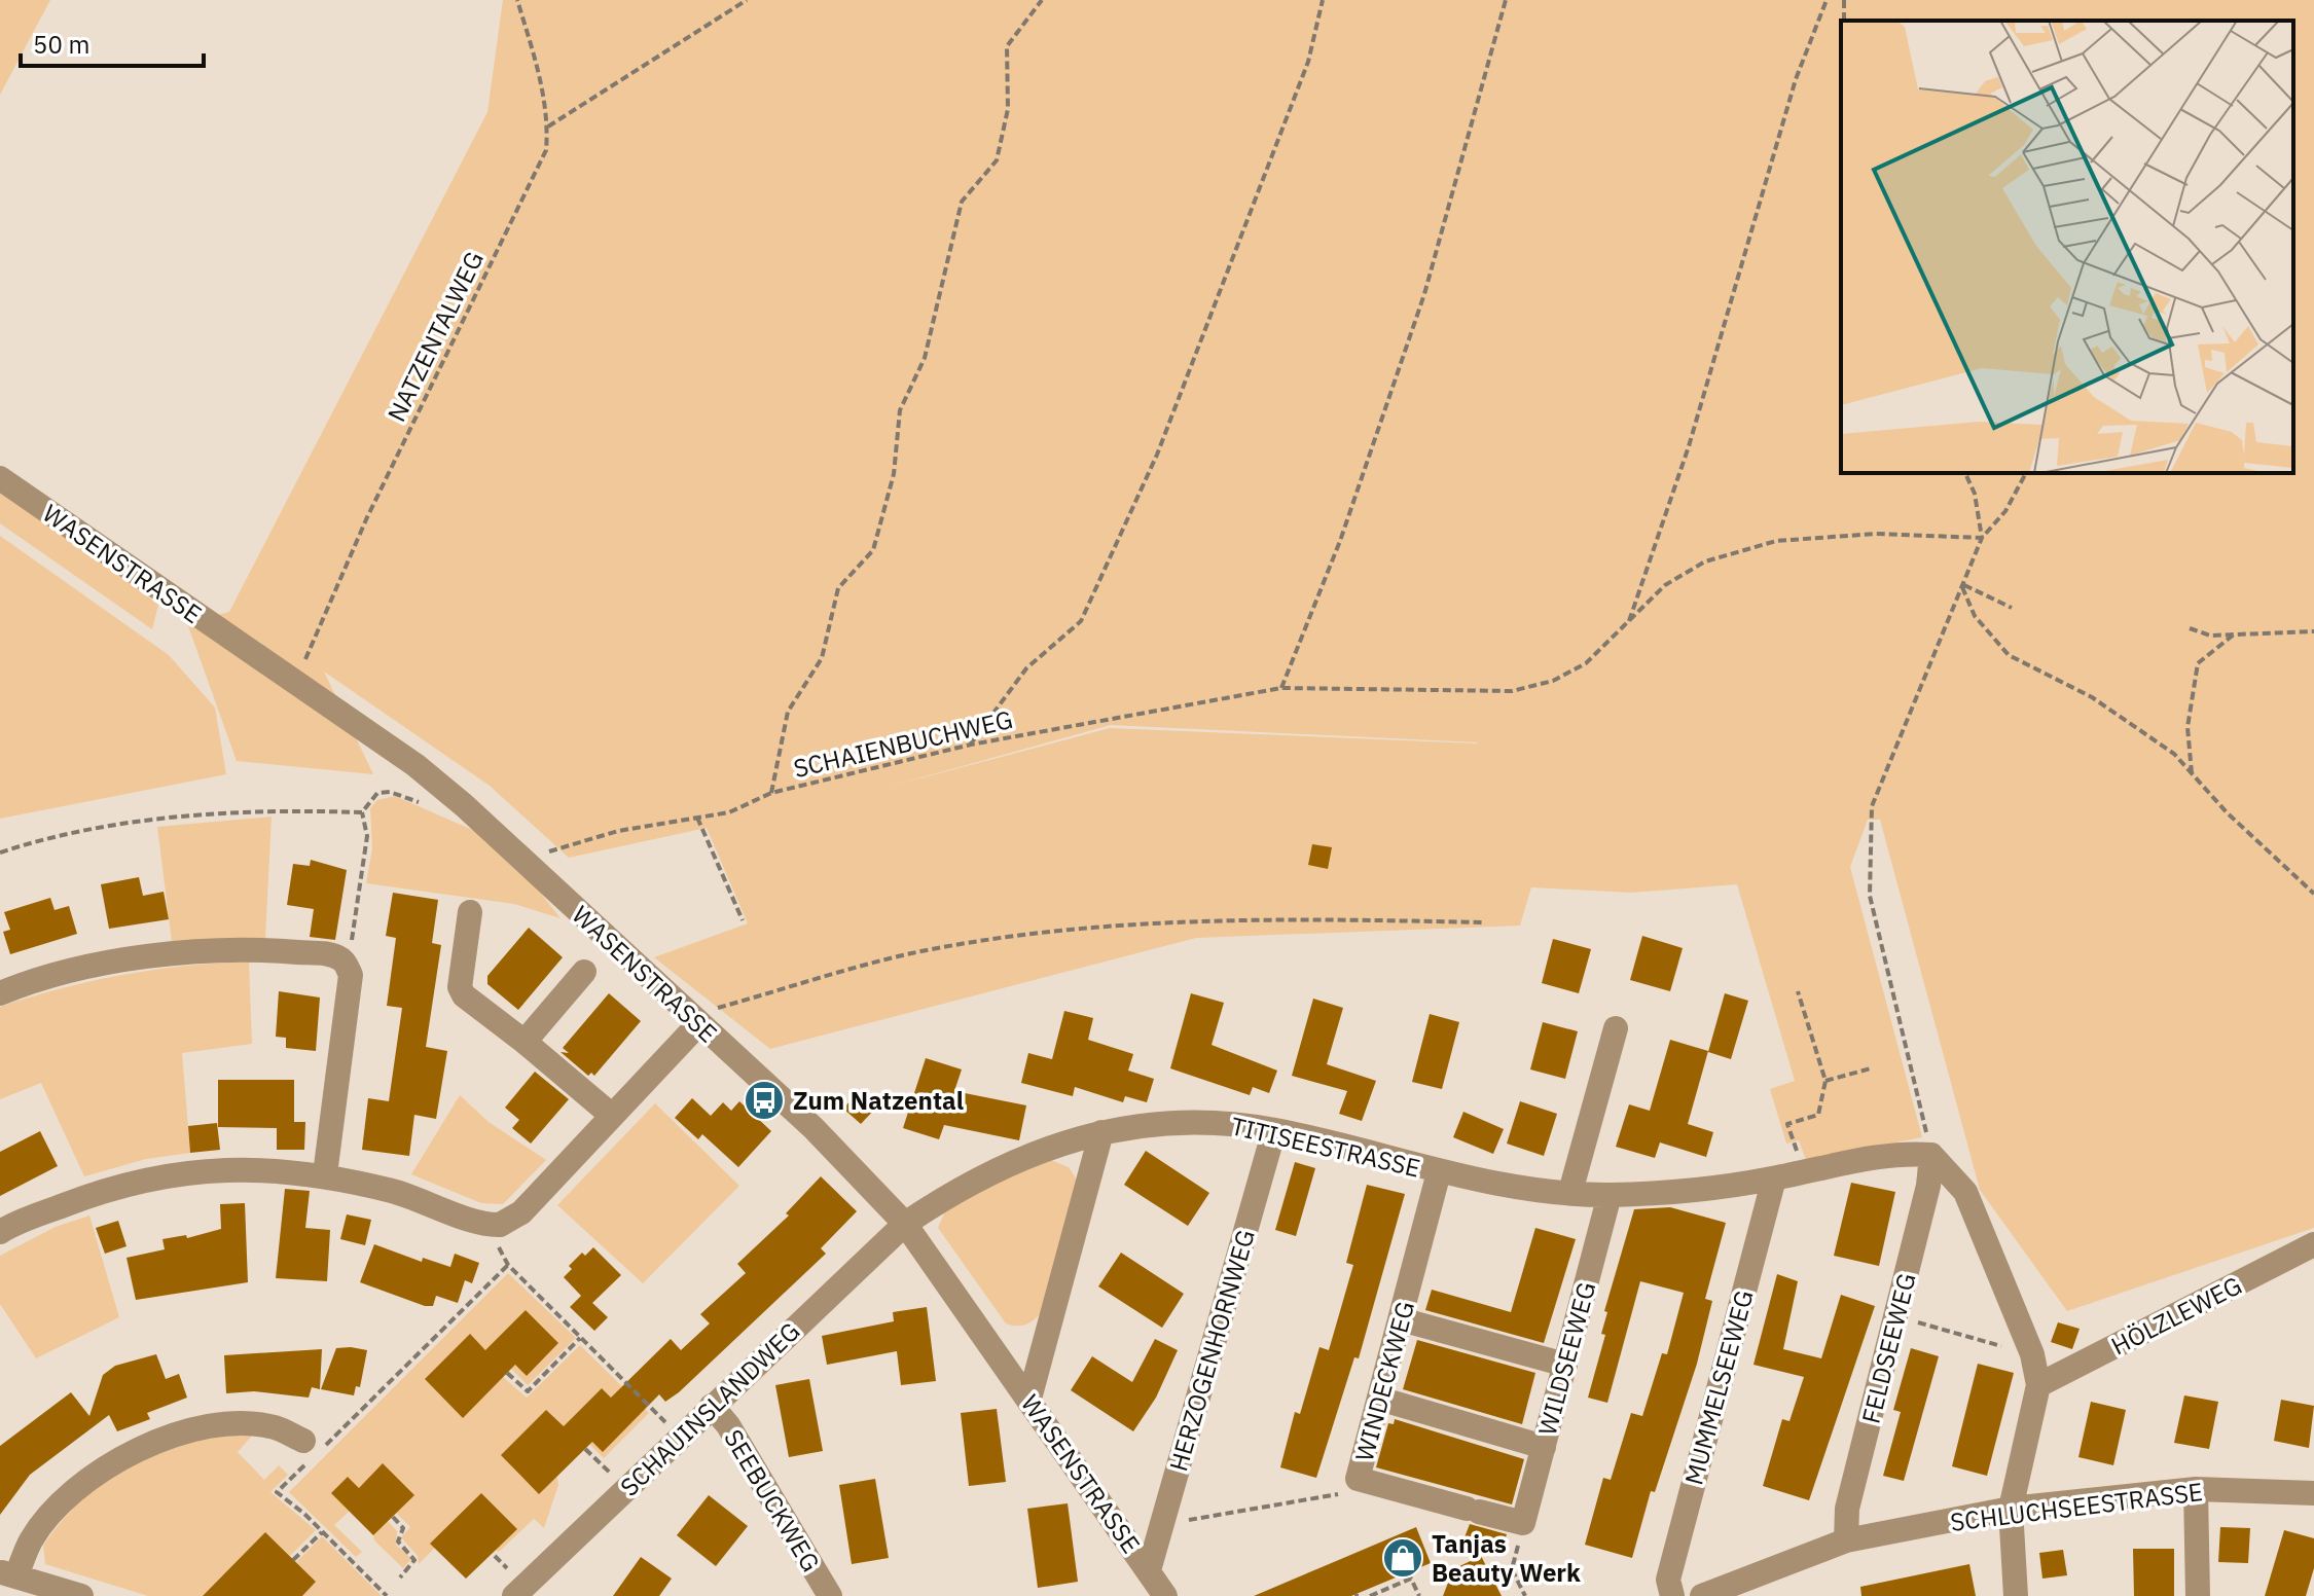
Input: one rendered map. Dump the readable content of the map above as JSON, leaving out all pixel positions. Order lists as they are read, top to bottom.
{
  "streets": {
    "street": [
      "WASENSTRASSE",
      "TITISEESTRASSE",
      "HÖLZLEWEG",
      "FELDSEEWEG",
      "HERZOGENHORNWEG",
      "WILDSEEWEG",
      "WINDECKWEG",
      "MUMMELSEEWEG",
      "SCHAUINSLANDWEG",
      "SEEBUCKWEG",
      "SCHLUCHSEESTRASSE"
    ],
    "path": ["NATZENTALWEG", "SCHAIENBUCHWEG"]
  },
  "crossings": [
    ["NATZENTALWEG", "WASENSTRASSE"],
    ["WASENSTRASSE", "TITISEESTRASSE"],
    ["WASENSTRASSE", "HERZOGENHORNWEG"],
    ["WASENSTRASSE", "SCHAUINSLANDWEG"],
    ["TITISEESTRASSE", "FELDSEEWEG"],
    ["TITISEESTRASSE", "HERZOGENHORNWEG"],
    ["TITISEESTRASSE", "WILDSEEWEG"],
    ["TITISEESTRASSE", "WINDECKWEG"],
    ["TITISEESTRASSE", "MUMMELSEEWEG"],
    ["TITISEESTRASSE", "SCHAUINSLANDWEG"],
    ["FELDSEEWEG", "SCHLUCHSEESTRASSE"],
    ["WILDSEEWEG", "WINDECKWEG"],
    ["SCHAUINSLANDWEG", "SEEBUCKWEG"]
  ],
  "places": {
    "bus stop": ["Zum Natzental"],
    "shop": ["Tanjas Beauty Werk"]
  },
  "scale_bar": "50 m"
}
